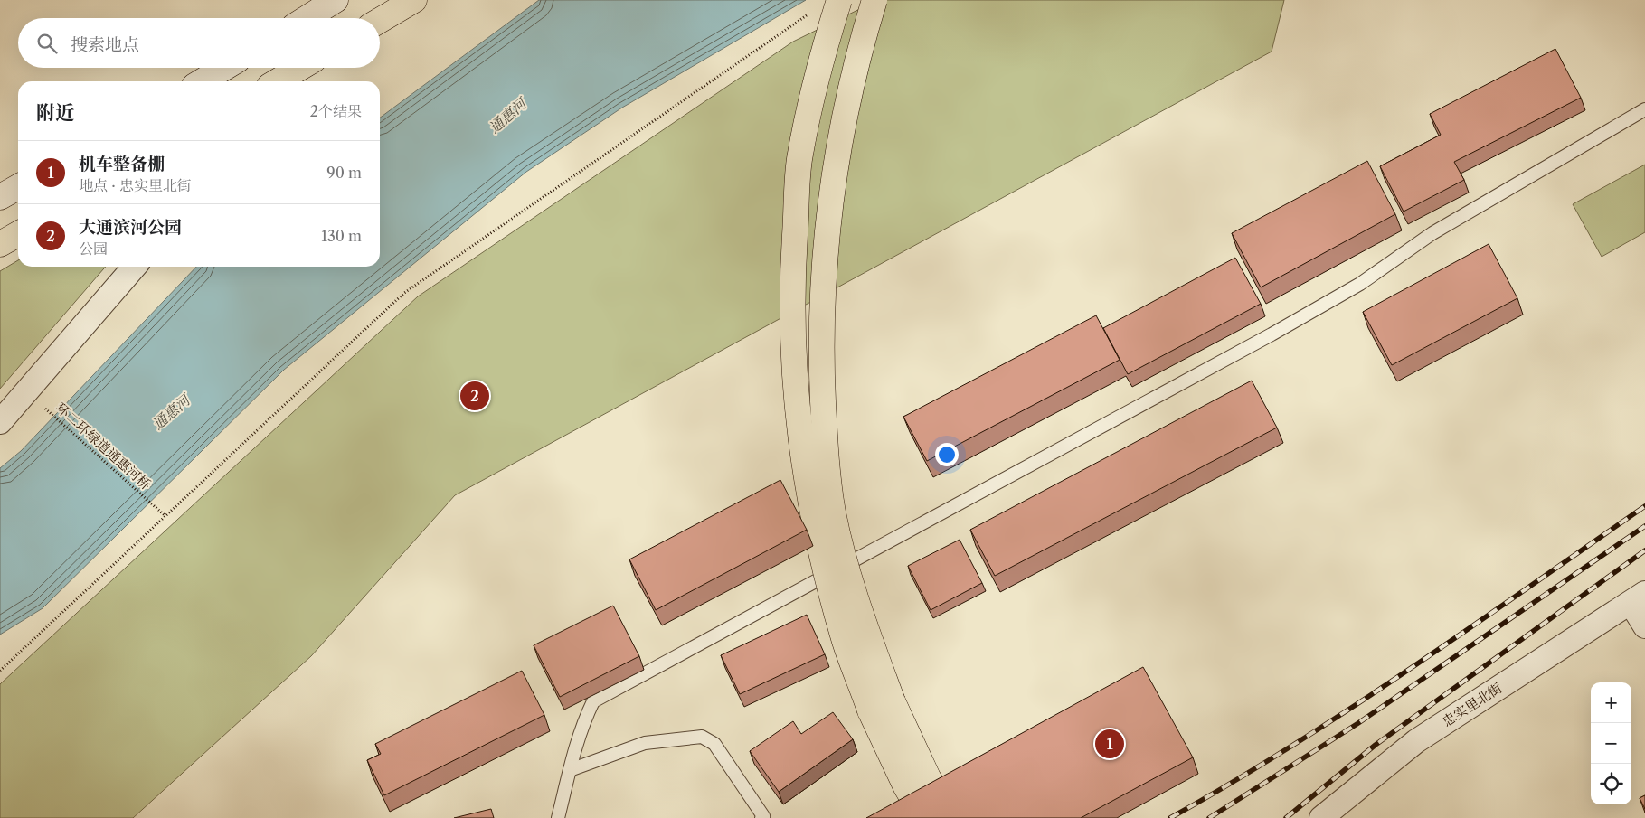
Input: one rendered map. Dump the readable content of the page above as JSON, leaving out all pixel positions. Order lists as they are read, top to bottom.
{
  "streets": {
    "street": ["忠实里北街"],
    "path": ["环二环绿道通惠河桥"]
  },
  "water": ["通惠河"],
  "page": {
    "search": "搜索地点",
    "heading": ["附近", "2个结果"],
    "list": [
      {
        "mark": "1",
        "name": "机车整备棚",
        "note": "地点 · 忠实里北街",
        "value": "90 m"
      },
      {
        "mark": "2",
        "name": "大通滨河公园",
        "note": "公园",
        "value": "130 m"
      }
    ],
    "pins": ["2", "1"],
    "map_buttons": ["+", "−"]
  }
}
